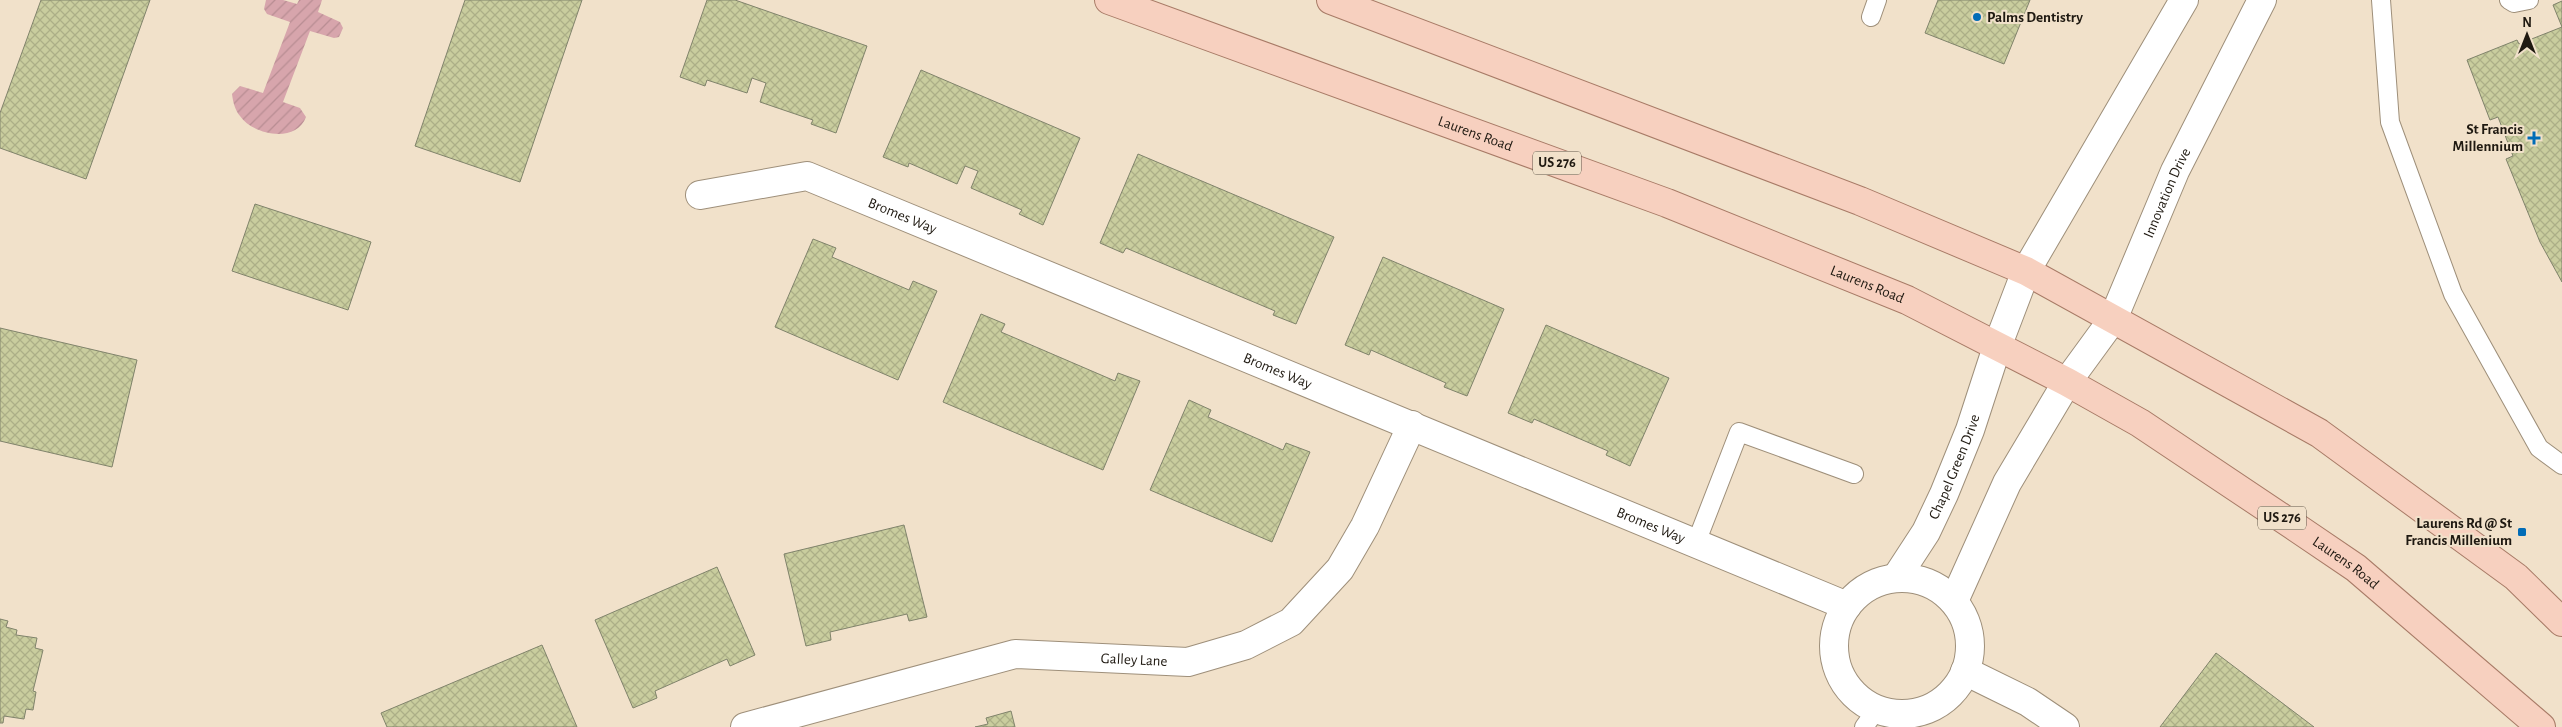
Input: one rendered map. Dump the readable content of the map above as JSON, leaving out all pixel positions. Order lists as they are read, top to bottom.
{
  "streets": {
    "main road": ["Laurens Road", "US 276"],
    "street": [
      "Innovation Drive",
      "Bromes Way",
      "Chapel Green Drive",
      "Galley Lane"
    ]
  },
  "crossings": [
    ["Laurens Road", "Innovation Drive"],
    ["Laurens Road", "Chapel Green Drive"],
    ["Bromes Way", "Chapel Green Drive"],
    ["Bromes Way", "Galley Lane"]
  ],
  "places": {
    "other": ["Palms Dentistry"],
    "health": ["St Francis Millennium"],
    "transit": ["Laurens Rd @ St Francis Millenium"]
  },
  "north": "top"
}
